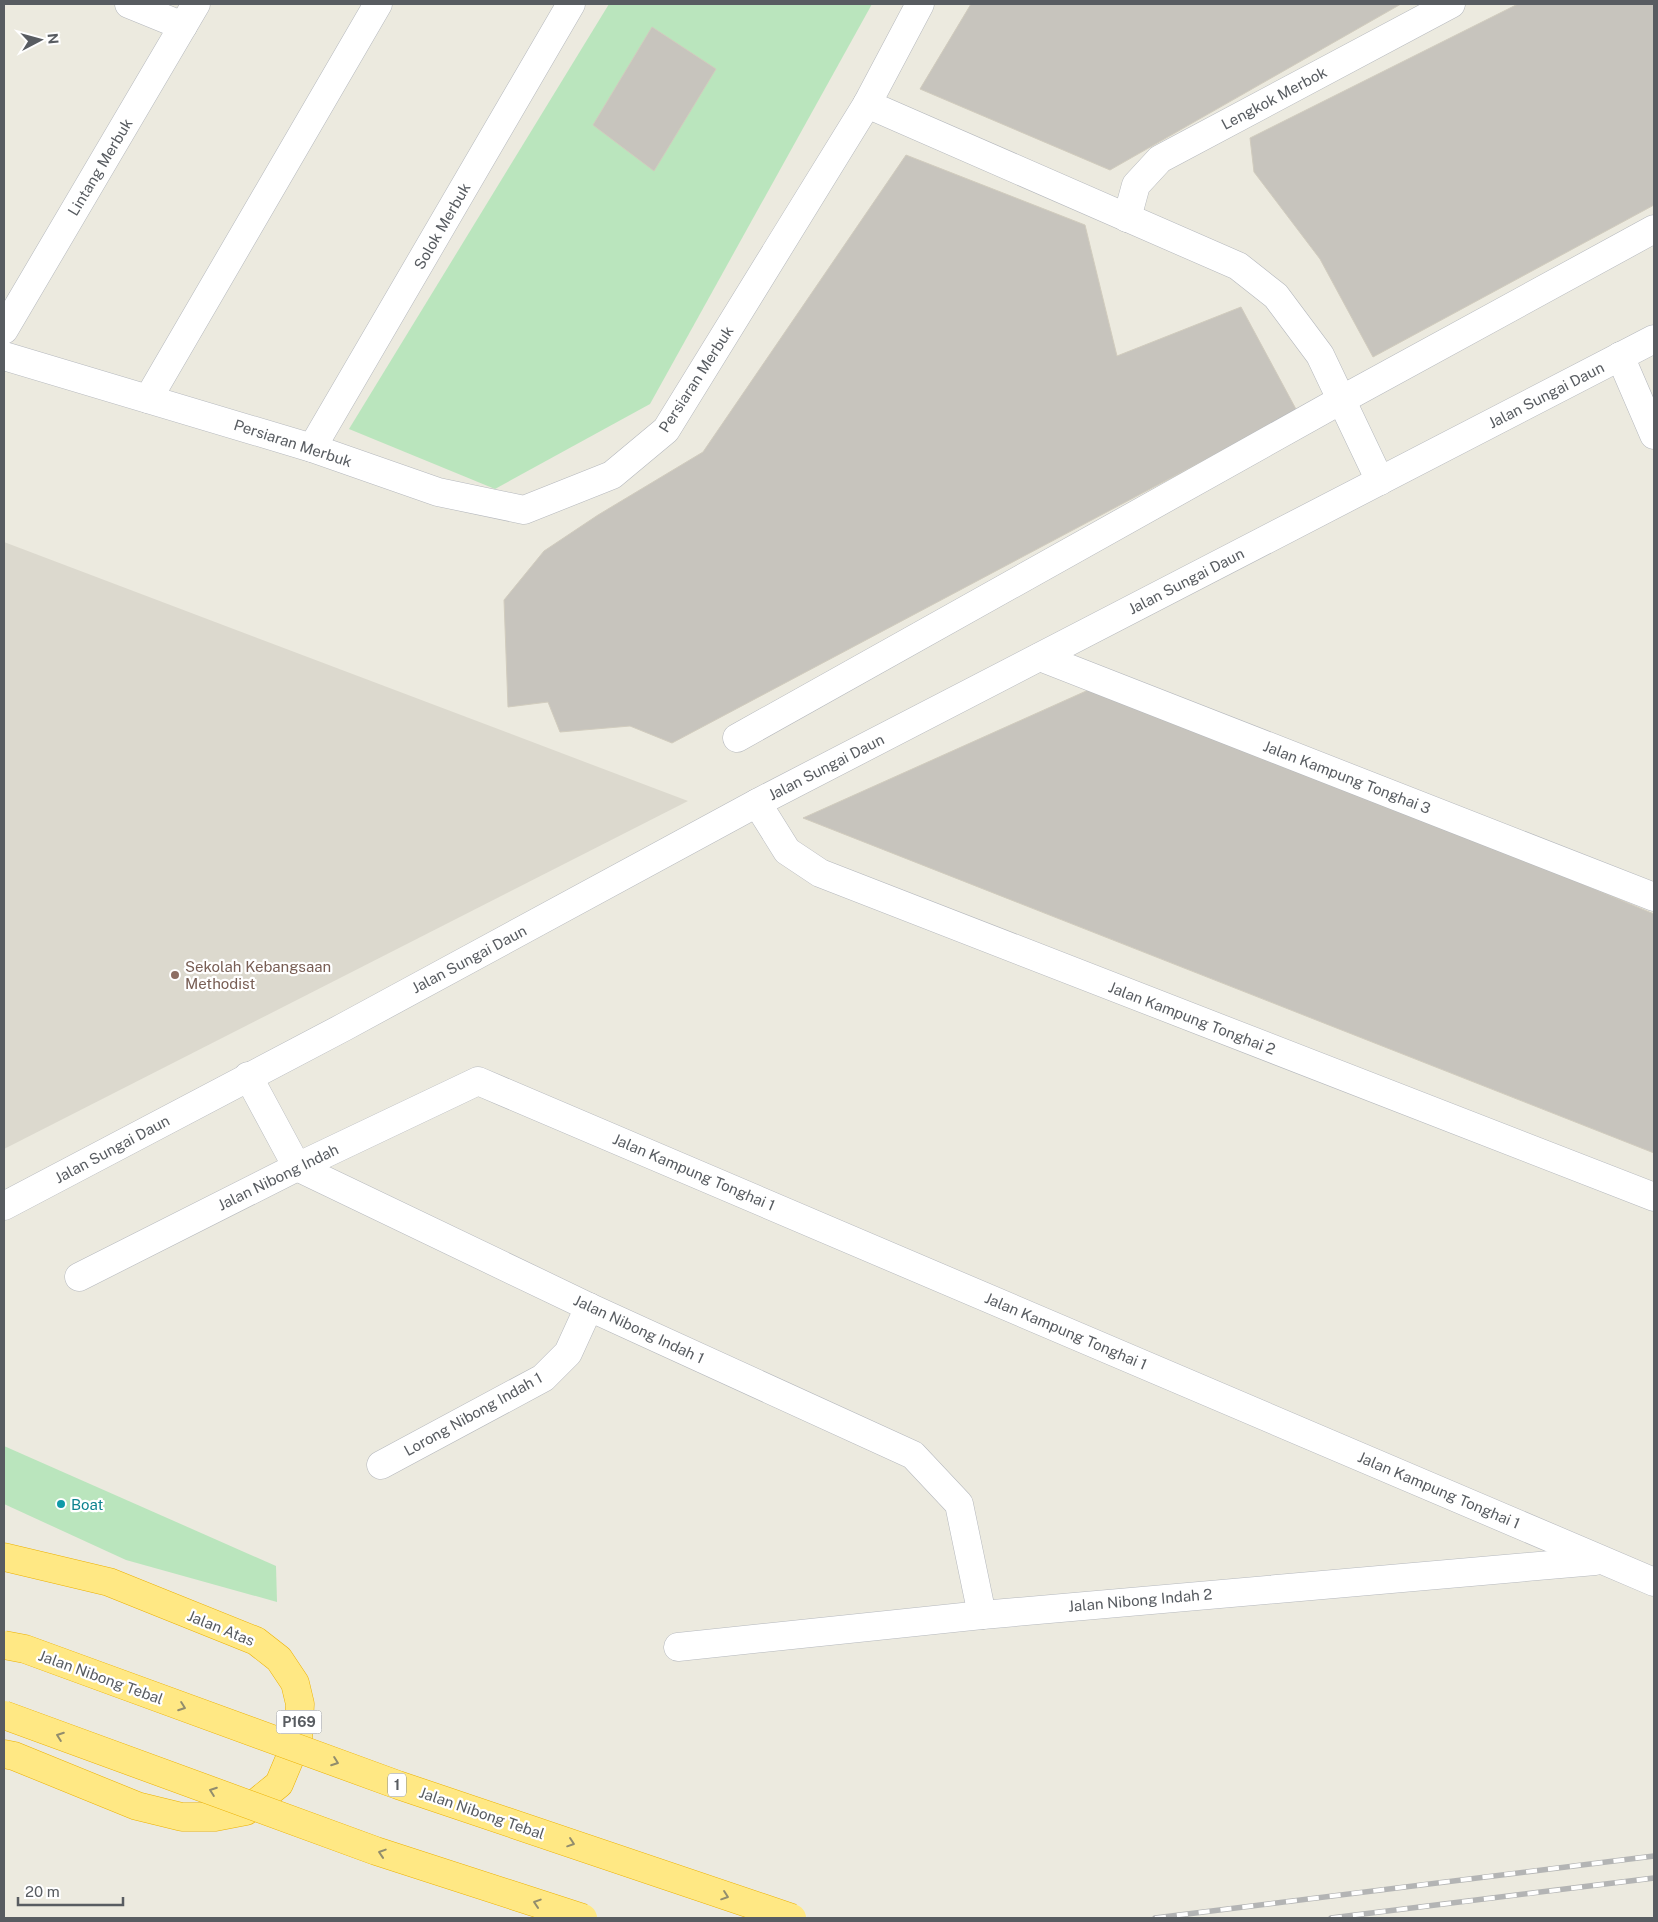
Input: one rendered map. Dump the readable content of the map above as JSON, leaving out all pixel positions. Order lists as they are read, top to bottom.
{
  "streets": {
    "highway": [
      "Jalan Atas",
      "Jalan Nibong Tebal",
      "P169",
      "1"
    ],
    "street": [
      "Lengkok Merbok",
      "Lintang Merbuk",
      "Solok Merbuk",
      "Persiaran Merbuk",
      "Jalan Sungai Daun",
      "Jalan Kampung Tonghai 3",
      "Jalan Kampung Tonghai 2",
      "Jalan Kampung Tonghai 1",
      "Jalan Nibong Indah",
      "Jalan Nibong Indah 1",
      "Lorong Nibong Indah 1",
      "Jalan Nibong Indah 2"
    ]
  },
  "crossings": [
    ["Solok Merbuk", "Persiaran Merbuk"],
    ["Jalan Sungai Daun", "Jalan Kampung Tonghai 3"],
    ["Jalan Sungai Daun", "Jalan Kampung Tonghai 2"],
    ["Jalan Kampung Tonghai 1", "Jalan Nibong Indah"],
    ["Jalan Kampung Tonghai 1", "Jalan Nibong Indah 2"],
    ["Jalan Nibong Indah", "Jalan Nibong Indah 1"],
    ["Jalan Nibong Indah 1", "Lorong Nibong Indah 1"],
    ["Jalan Nibong Indah 1", "Jalan Nibong Indah 2"]
  ],
  "places": ["Sekolah Kebangsaan Methodist", "Boat"],
  "scale_bar": "20 m",
  "north": "right"
}
